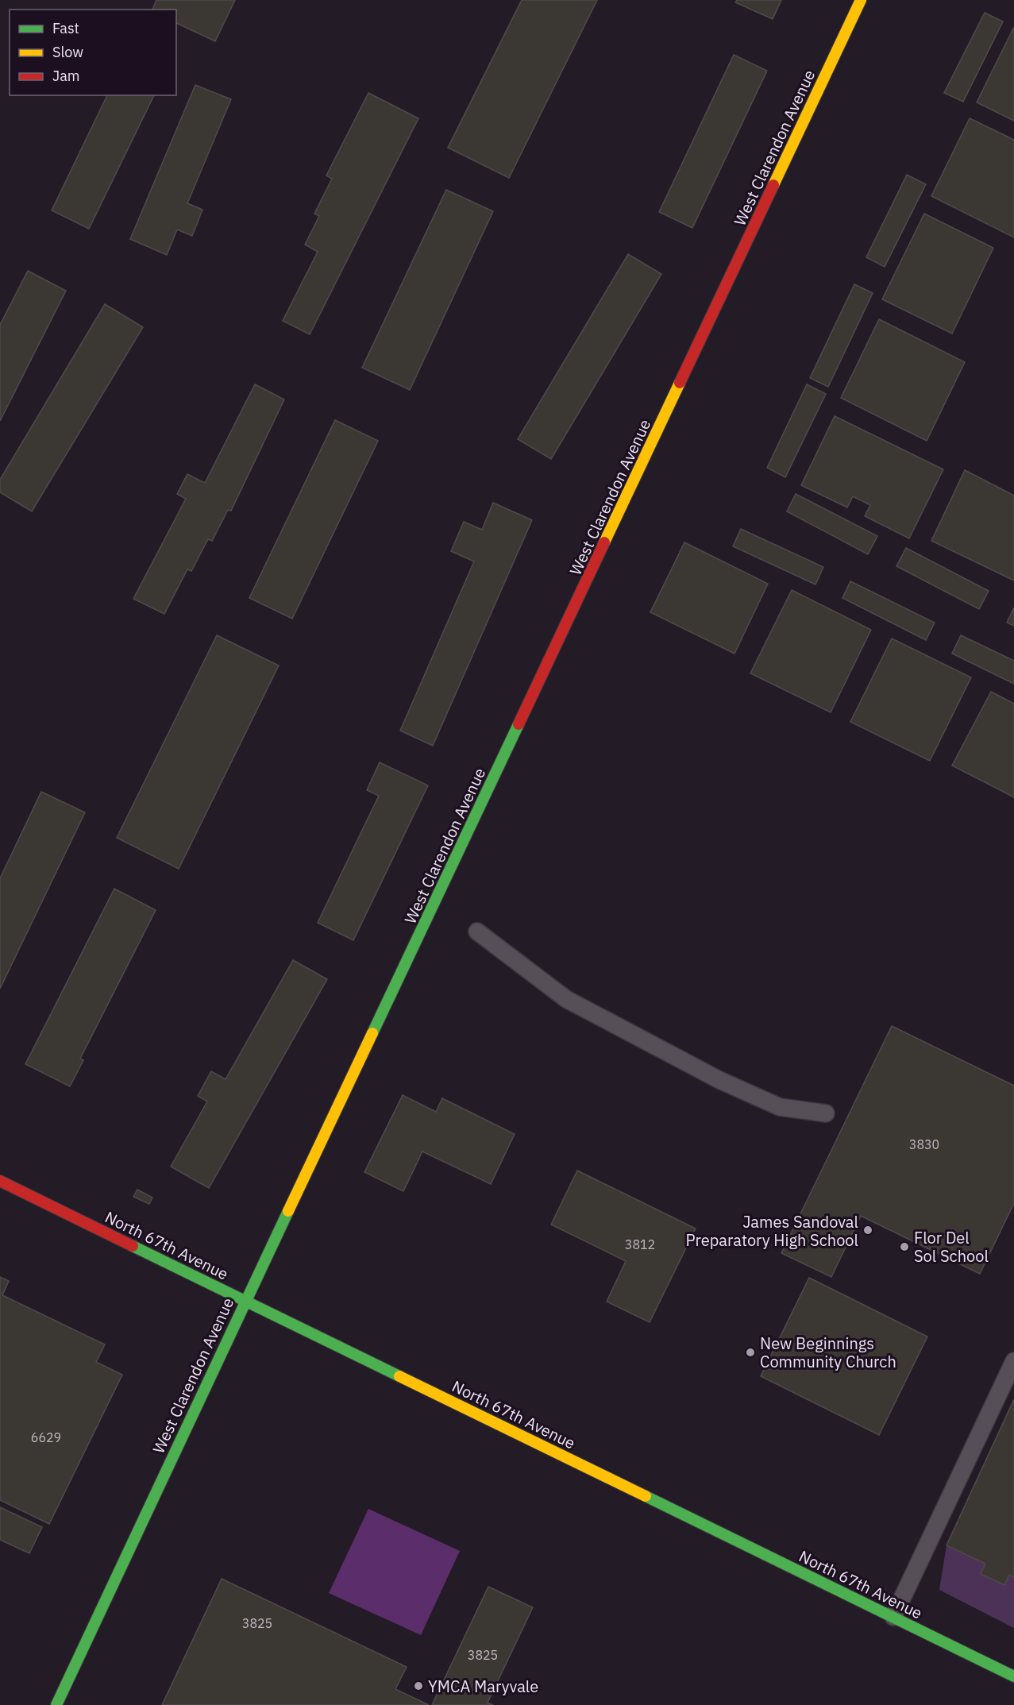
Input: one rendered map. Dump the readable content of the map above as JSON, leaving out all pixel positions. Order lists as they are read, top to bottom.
{
  "streets": {
    "street": ["West Clarendon Avenue", "North 67th Avenue"]
  },
  "crossings": [
    ["West Clarendon Avenue", "North 67th Avenue"]
  ],
  "places": [
    "James Sandoval Preparatory High School",
    "Flor Del Sol School",
    "New Beginnings Community Church",
    "YMCA Maryvale"
  ],
  "house_numbers": [
    "3830",
    "3812",
    "6629",
    "3825",
    "3825"
  ],
  "legend": ["Fast", "Slow", "Jam"]
}
